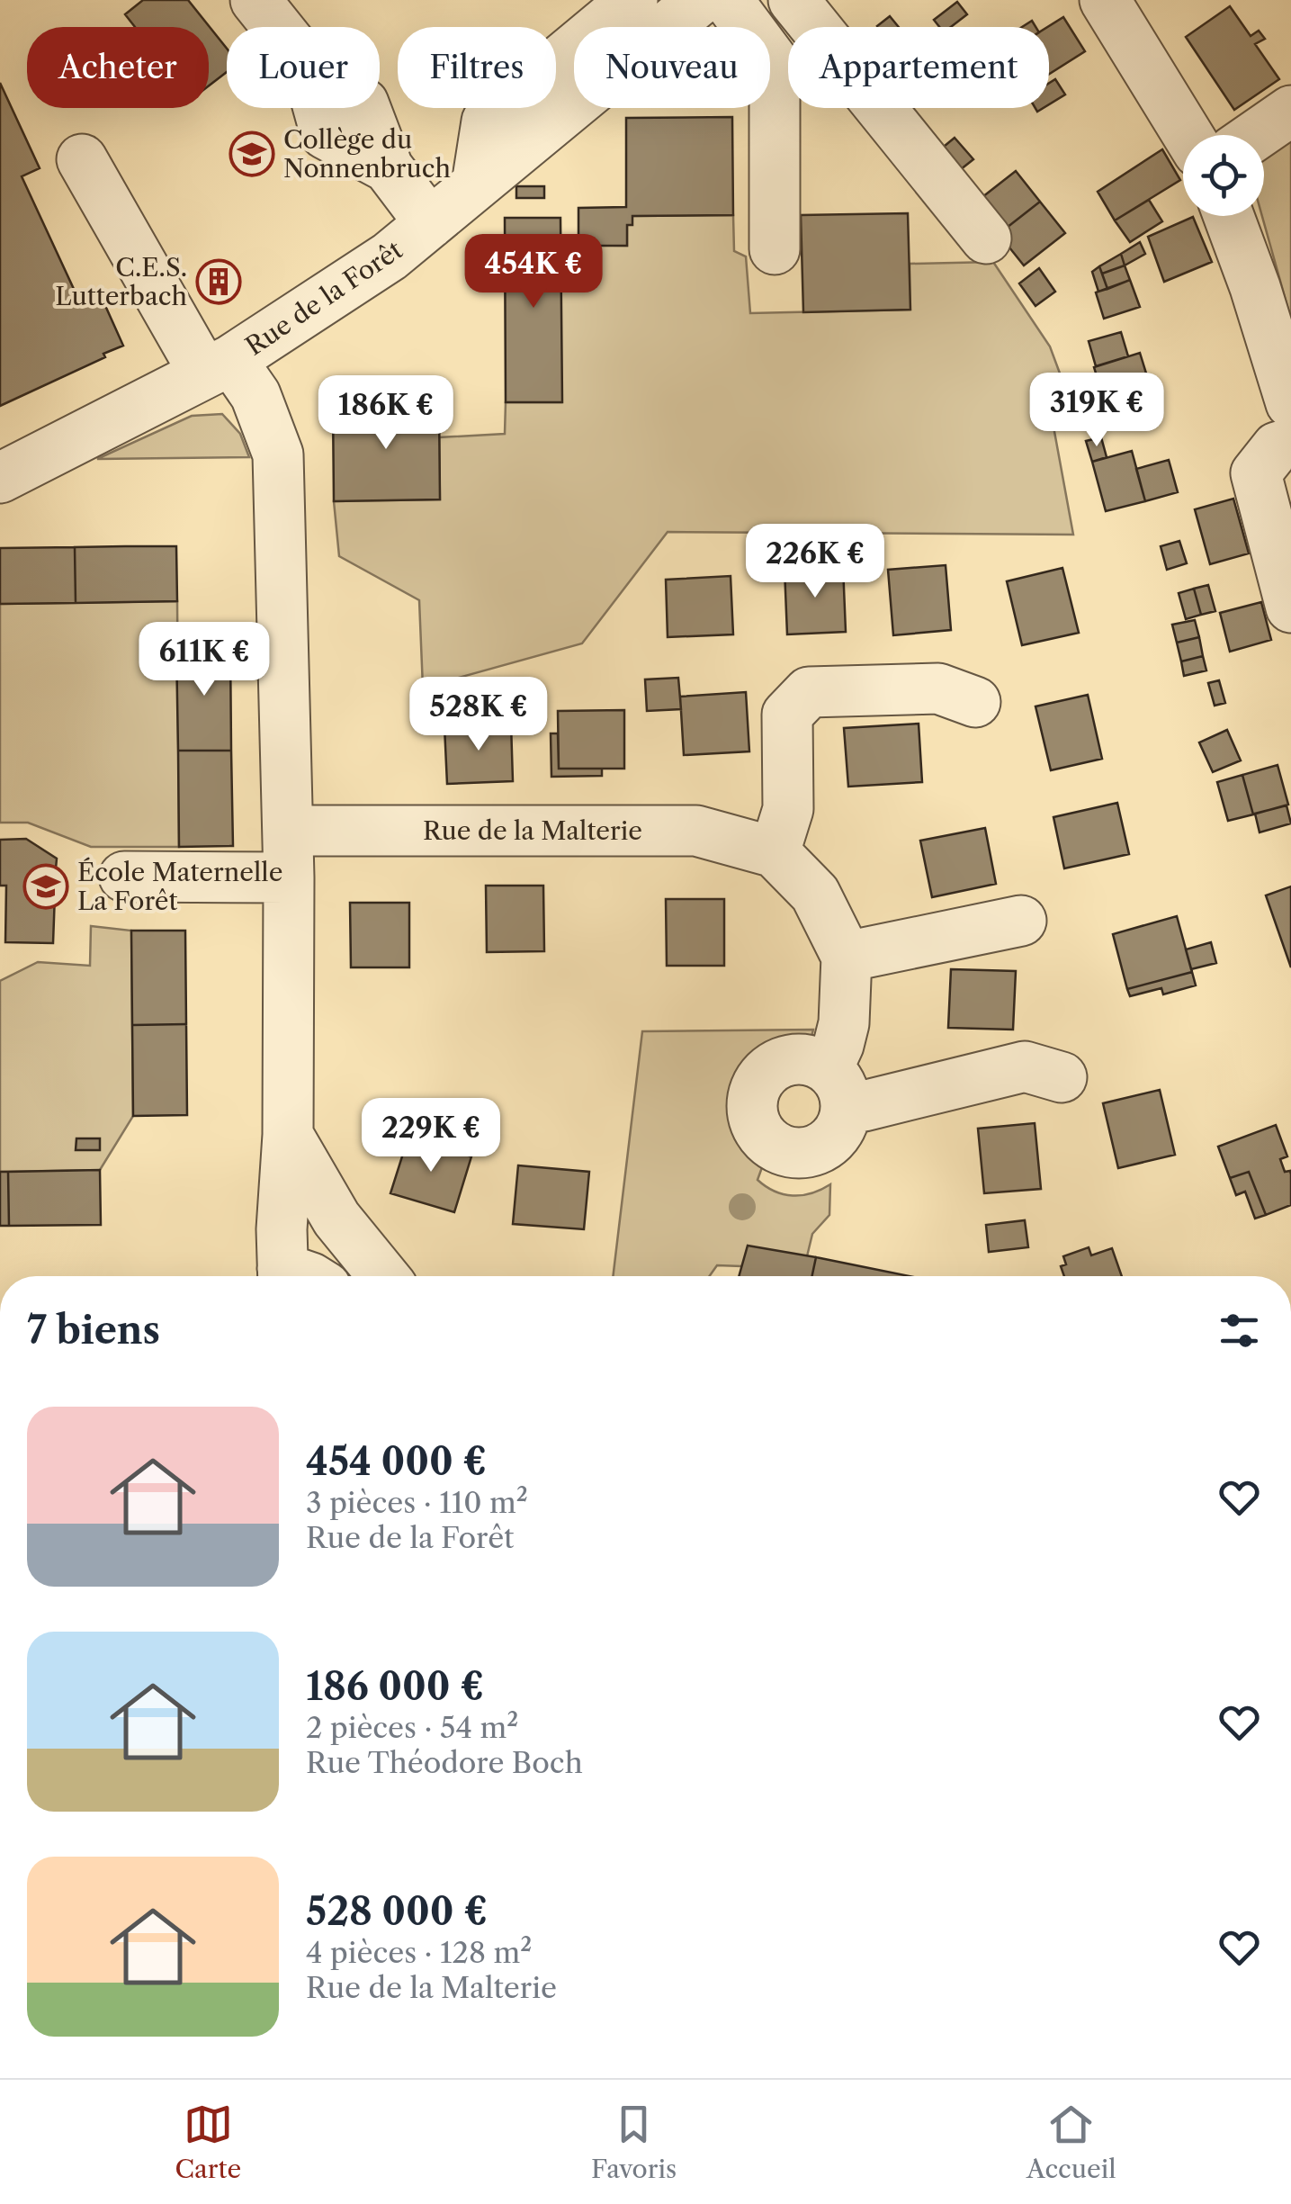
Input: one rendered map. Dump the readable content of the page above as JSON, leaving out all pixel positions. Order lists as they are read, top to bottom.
{
  "streets": {
    "street": ["Rue de la Forêt", "Rue de la Malterie"]
  },
  "places": {
    "school or university": ["Collège du Nonnenbruch", "École Maternelle La Forêt"],
    "building": ["C.E.S. Lutterbach"]
  },
  "page": {
    "chip": [
      "Acheter",
      "Louer",
      "Filtres",
      "Nouveau",
      "Appartement"
    ],
    "price": [
      "454K €",
      "319K €",
      "186K €",
      "226K €",
      "611K €",
      "528K €",
      "229K €"
    ],
    "heading": "7 biens",
    "list": [
      {
        "name": "454 000 €",
        "note": "3 pièces · 110 m² · Rue de la Forêt"
      },
      {
        "name": "186 000 €",
        "note": "2 pièces · 54 m² · Rue Théodore Boch"
      },
      {
        "name": "528 000 €",
        "note": "4 pièces · 128 m² · Rue de la Malterie"
      }
    ],
    "tabs": ["Carte", "Favoris", "Accueil"]
  }
}
